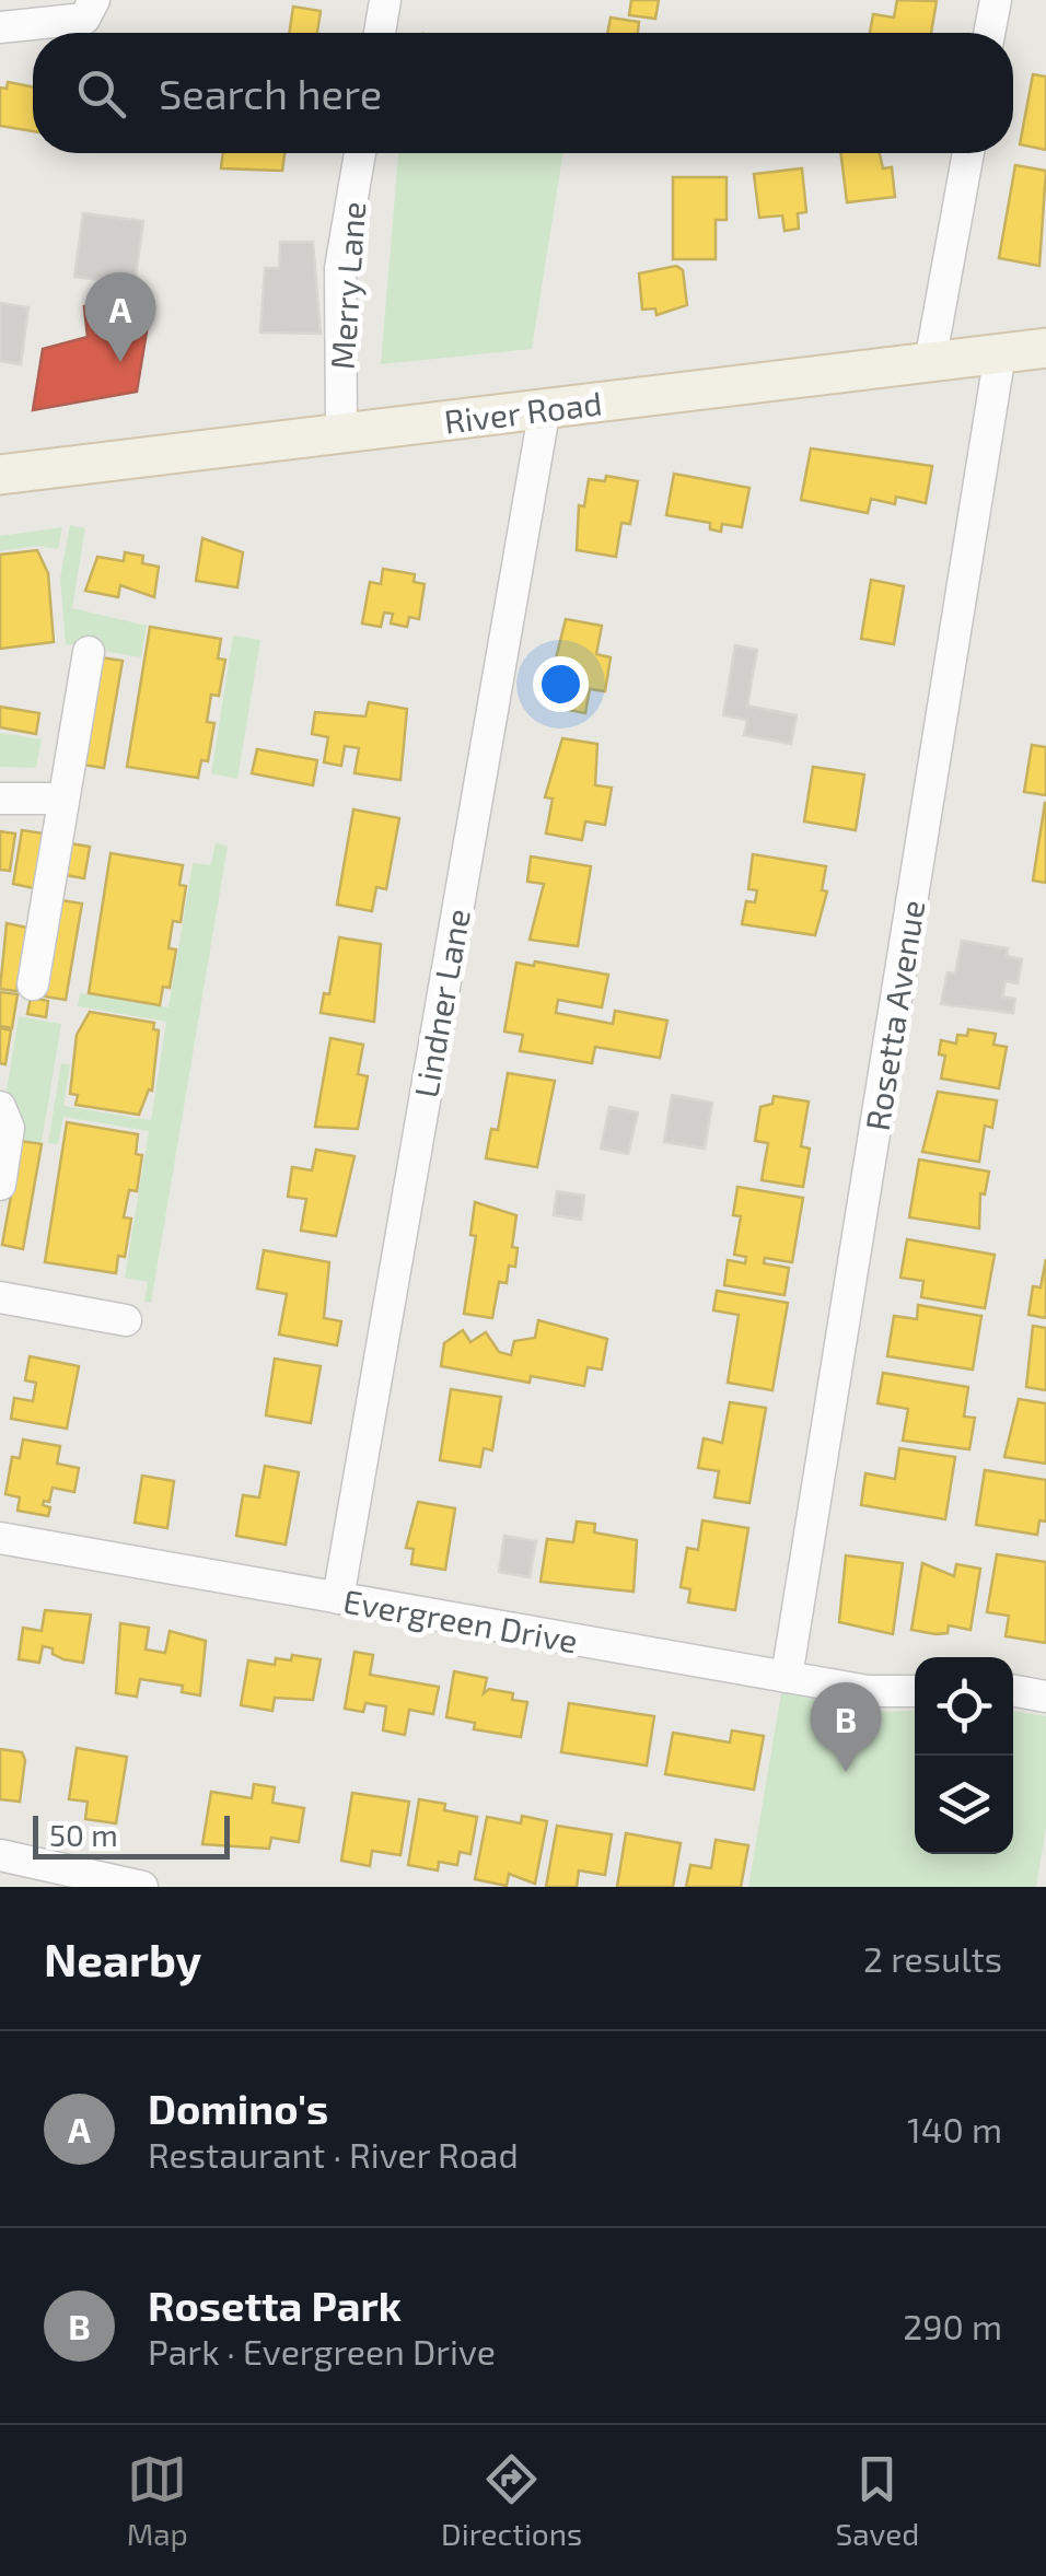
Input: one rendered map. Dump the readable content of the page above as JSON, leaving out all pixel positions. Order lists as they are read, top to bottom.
{
  "streets": {
    "main road": ["River Road"],
    "street": [
      "Merry Lane",
      "Lindner Lane",
      "Rosetta Avenue",
      "Evergreen Drive"
    ]
  },
  "crossings": [
    ["Merry Lane", "River Road"],
    ["River Road", "Lindner Lane"],
    ["River Road", "Rosetta Avenue"],
    ["Lindner Lane", "Evergreen Drive"],
    ["Rosetta Avenue", "Evergreen Drive"]
  ],
  "scale_bar": "50 m",
  "page": {
    "search": "Search here",
    "pins": ["A", "B"],
    "scale": "50 m",
    "heading": ["Nearby", "2 results"],
    "list": [
      {
        "mark": "A",
        "name": "Domino's",
        "note": "Restaurant · River Road",
        "value": "140 m"
      },
      {
        "mark": "B",
        "name": "Rosetta Park",
        "note": "Park · Evergreen Drive",
        "value": "290 m"
      }
    ],
    "nav": ["Map", "Directions", "Saved"]
  }
}
